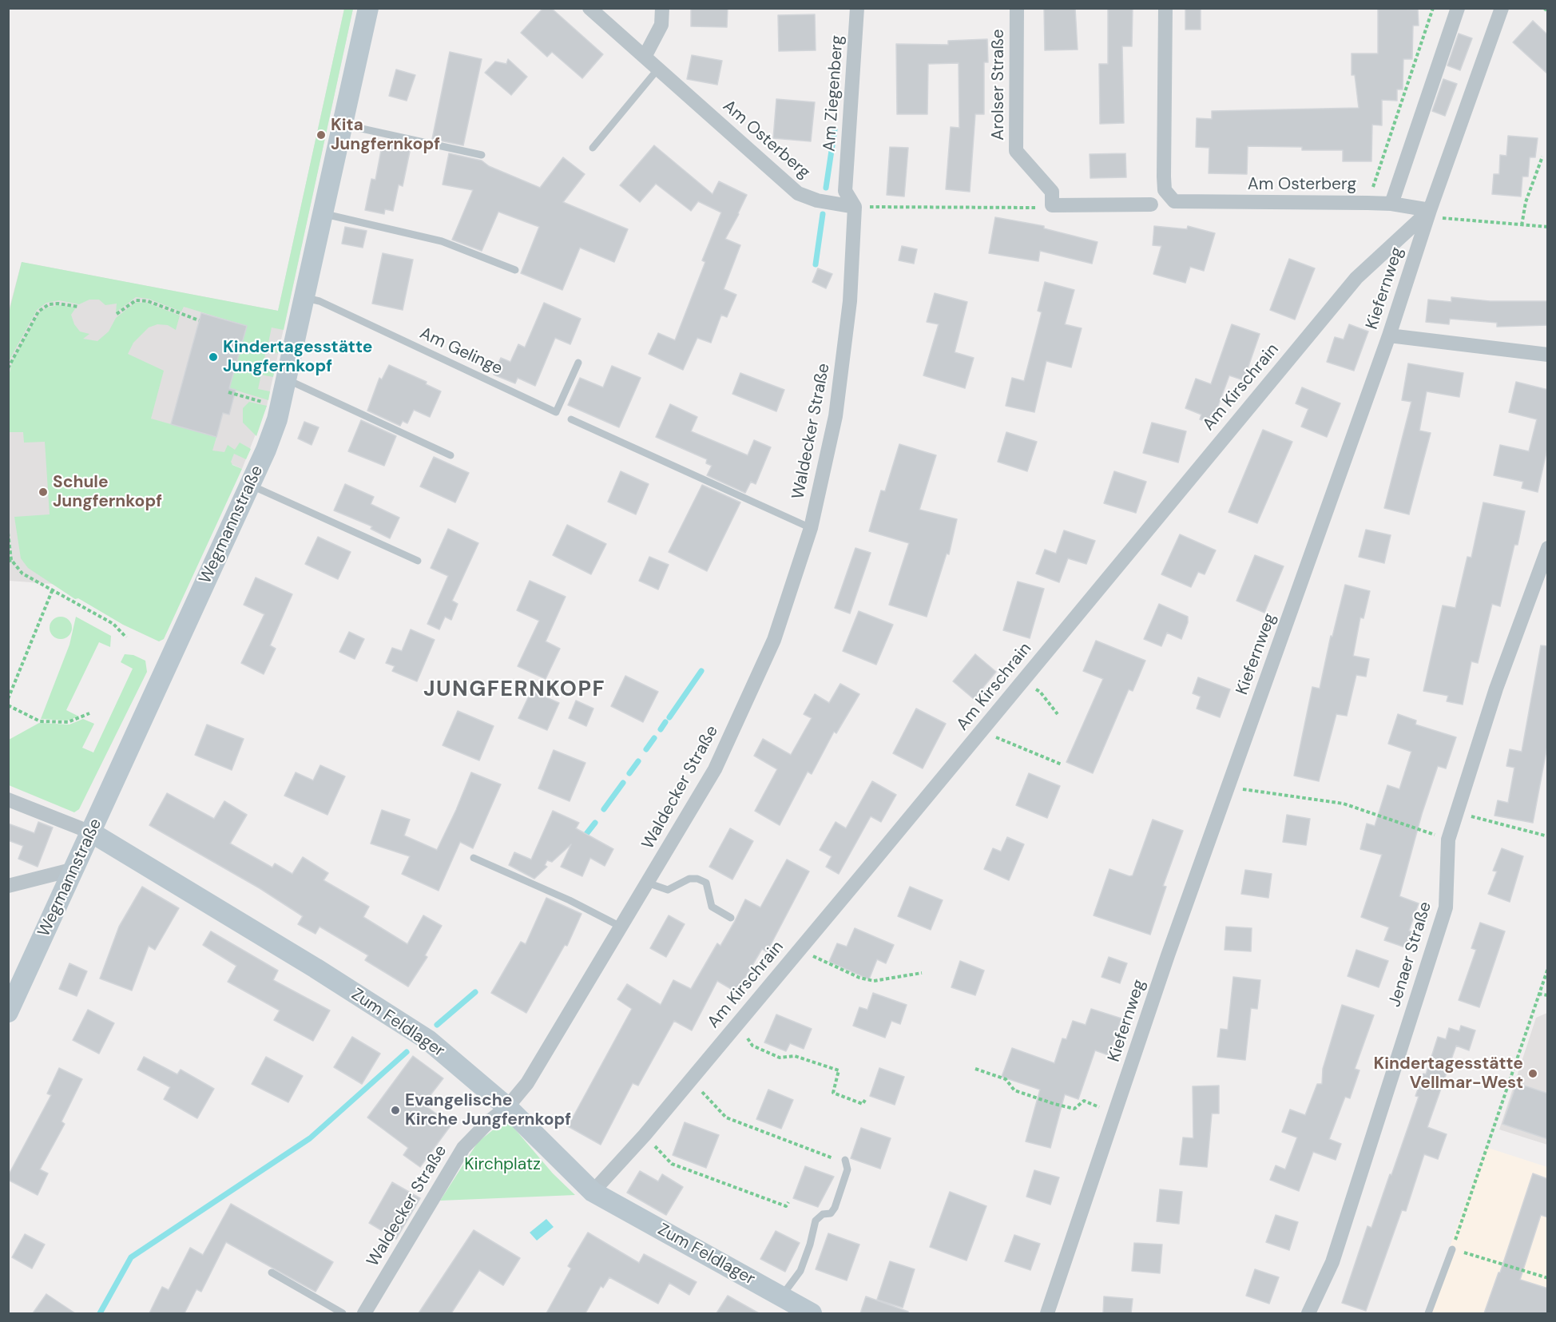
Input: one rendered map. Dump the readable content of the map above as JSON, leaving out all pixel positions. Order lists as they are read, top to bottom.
{
  "streets": {
    "street": [
      "Arolser Straße",
      "Am Ziegenberg",
      "Am Osterberg",
      "Kiefernweg",
      "Am Kirschrain",
      "Waldecker Straße",
      "Wegmannstraße",
      "Jenaer Straße",
      "Zum Feldlager"
    ],
    "lane": ["Am Gelinge"]
  },
  "crossings": [
    ["Am Ziegenberg", "Am Osterberg"],
    ["Am Ziegenberg", "Waldecker Straße"],
    ["Am Osterberg", "Kiefernweg"],
    ["Am Osterberg", "Am Kirschrain"],
    ["Am Osterberg", "Waldecker Straße"],
    ["Kiefernweg", "Am Kirschrain"],
    ["Am Gelinge", "Wegmannstraße"],
    ["Am Kirschrain", "Zum Feldlager"],
    ["Waldecker Straße", "Zum Feldlager"],
    ["Wegmannstraße", "Zum Feldlager"]
  ],
  "districts": ["JUNGFERNKOPF"],
  "parks": ["Kirchplatz"],
  "places": [
    "Kita Jungfernkopf",
    "Kindertagesstätte Jungfernkopf",
    "Schule Jungfernkopf",
    "Kindertagesstätte Vellmar-West",
    "Evangelische Kirche Jungfernkopf"
  ]
}
